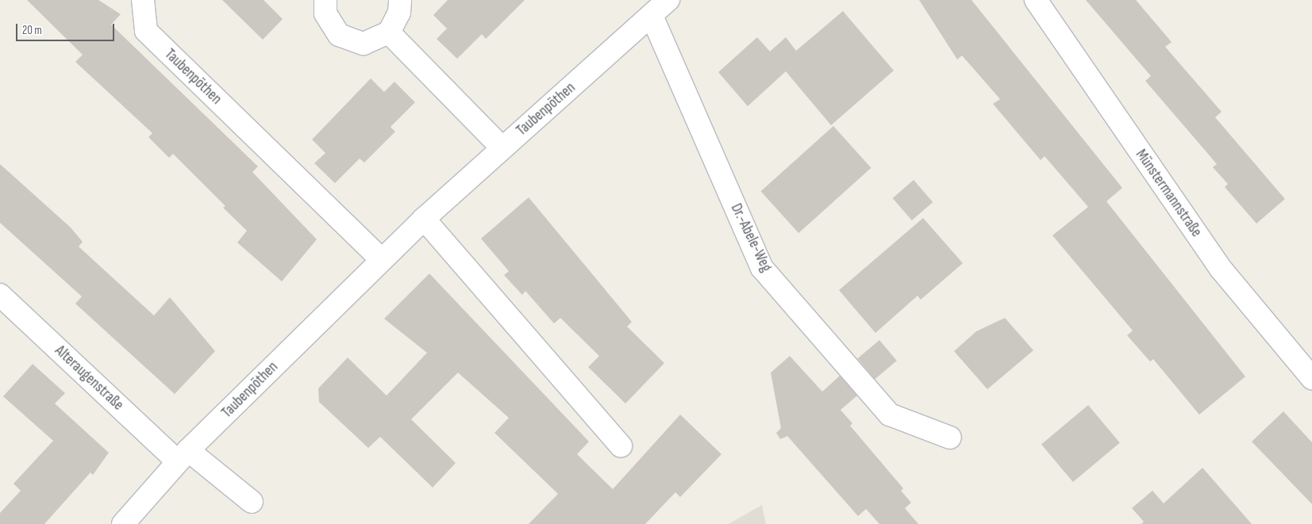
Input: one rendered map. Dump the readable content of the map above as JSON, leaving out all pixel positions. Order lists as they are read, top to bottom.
{
  "streets": {
    "street": [
      "Taubenpöthen",
      "Münstermannstraße",
      "Dr.-Abele-Weg",
      "Alteraugenstraße"
    ]
  },
  "crossings": [
    ["Taubenpöthen", "Dr.-Abele-Weg"],
    ["Taubenpöthen", "Alteraugenstraße"]
  ],
  "scale_bar": "20 m"
}
